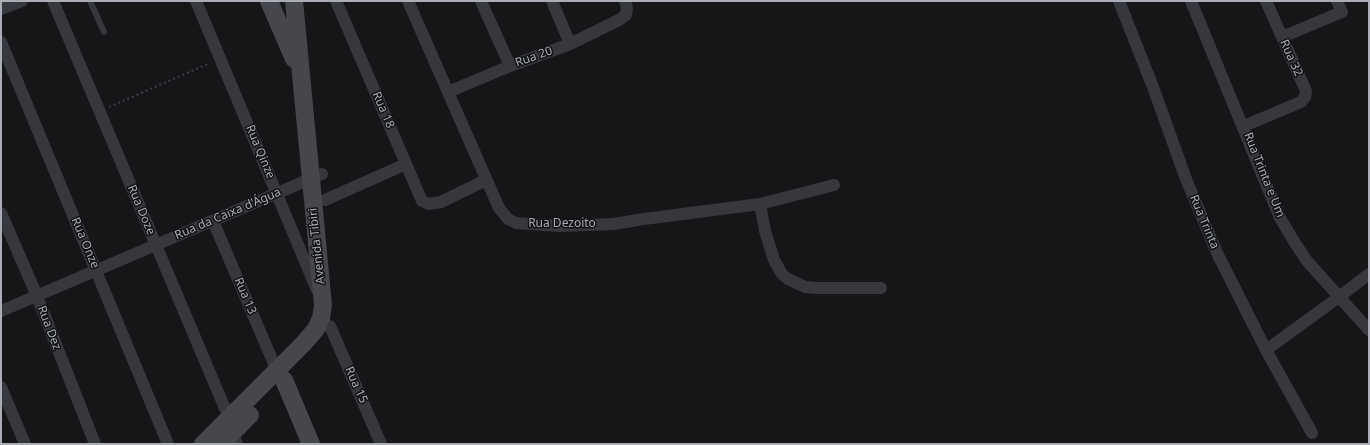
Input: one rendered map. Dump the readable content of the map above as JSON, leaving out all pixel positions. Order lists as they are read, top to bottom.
{
  "streets": {
    "main road": ["Avenida Tibiri", "Rua 13"],
    "street": [
      "Rua 20",
      "Rua 32",
      "Rua 18",
      "Rua Qinze",
      "Rua Trinta e Um",
      "Rua Doze",
      "Rua da Caixa d'Água",
      "Rua Trinta",
      "Rua Dezoito",
      "Rua Onze",
      "Rua Dez",
      "Rua 15"
    ]
  },
  "crossings": [
    ["Rua 20", "Rua Dezoito"],
    ["Rua 32", "Rua Trinta e Um"],
    ["Rua 18", "Rua Dezoito"],
    ["Rua Qinze", "Rua da Caixa d'Água"],
    ["Rua Qinze", "Avenida Tibiri"],
    ["Rua Doze", "Rua da Caixa d'Água"],
    ["Rua Doze", "Avenida Tibiri"],
    ["Rua da Caixa d'Água", "Rua Onze"],
    ["Rua da Caixa d'Água", "Avenida Tibiri"],
    ["Rua da Caixa d'Água", "Rua 13"],
    ["Rua da Caixa d'Água", "Rua Dez"],
    ["Avenida Tibiri", "Rua 13"],
    ["Avenida Tibiri", "Rua 15"]
  ]
}
